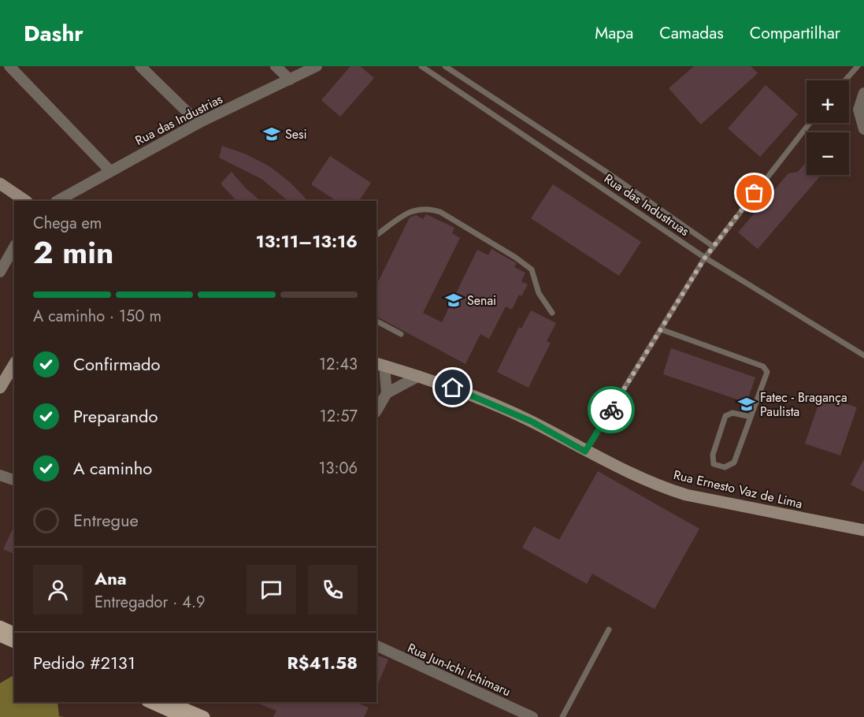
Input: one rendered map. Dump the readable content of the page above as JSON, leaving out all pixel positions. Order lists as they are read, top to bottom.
{
  "streets": {
    "street": ["Rua das Industrias", "Rua Ernesto Vaz de Lima", "Rua Jun-Ichi Ichimaru"],
    "lane": ["Rua das Industruas"]
  },
  "places": {
    "school or university": ["Sesi", "Senai", "Fatec - Bragança Paulista"]
  },
  "page": {
    "header": "Dashr",
    "nav": ["Mapa", "Camadas", "Compartilhar"],
    "map_buttons": ["+", "−"],
    "heading": ["2 min", "Chega em", "13:11–13:16"],
    "panel": [
      "Ana",
      "Entregador · 4.9",
      "Pedido #2131",
      "R$41.58"
    ],
    "bar": "A caminho · 150 m",
    "list": [
      ["Confirmado", "12:43"],
      ["Preparando", "12:57"],
      ["A caminho", "13:06"],
      "Entregue"
    ]
  }
}
